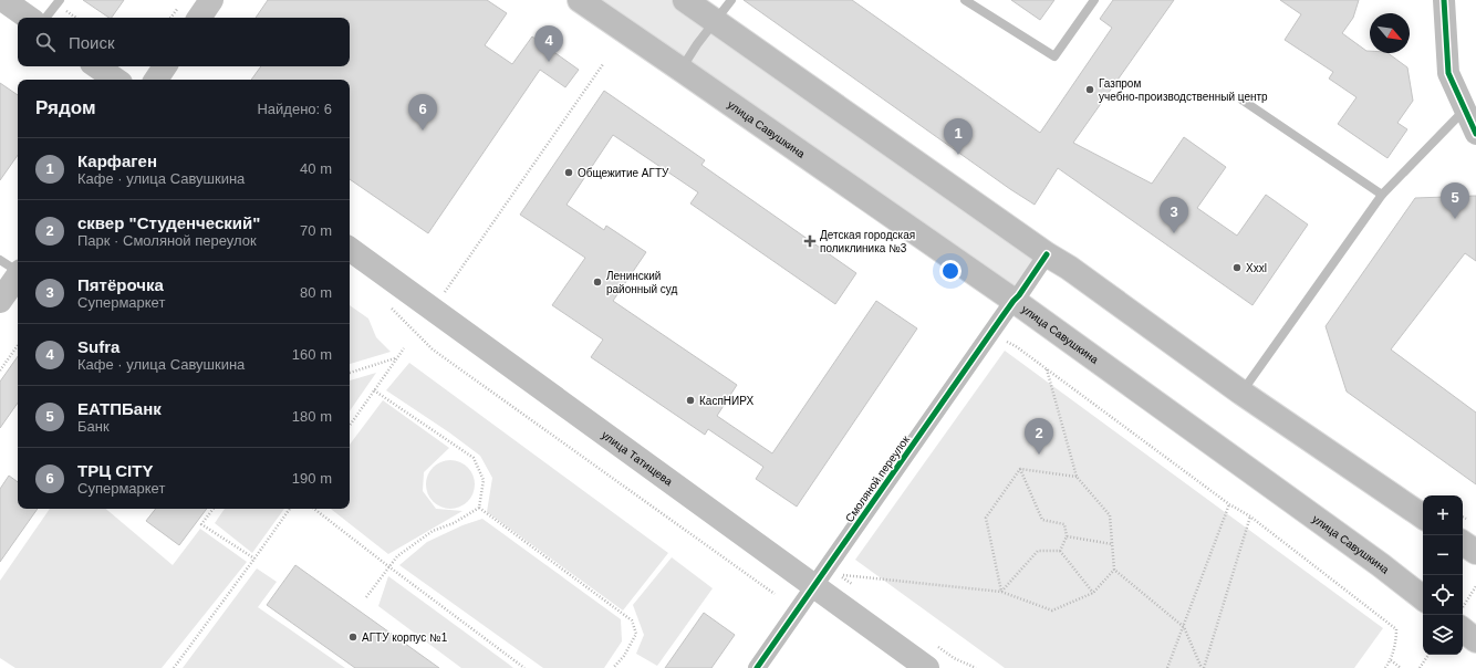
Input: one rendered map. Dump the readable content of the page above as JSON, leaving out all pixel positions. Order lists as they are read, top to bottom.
{
  "streets": {
    "highway": ["улица Савушкина"],
    "main road": ["улица Татищева"],
    "street": ["Смоляной переулок"]
  },
  "crossings": [
    ["улица Савушкина", "Смоляной переулок"],
    ["улица Татищева", "Смоляной переулок"]
  ],
  "places": {
    "other": [
      "Газпром учебно-производственный центр",
      "Общежитие АГТУ",
      "Xxxl",
      "Ленинский районный суд",
      "КаспНИРХ",
      "АГТУ корпус №1"
    ],
    "health": ["Детская городская поликлиника №3"]
  },
  "north": "bottom right",
  "page": {
    "search": "Поиск",
    "pins": [
      "4",
      "6",
      "1",
      "5",
      "3",
      "2"
    ],
    "heading": ["Рядом", "Найдено: 6"],
    "list": [
      {
        "mark": "1",
        "name": "Карфаген",
        "note": "Кафе · улица Савушкина",
        "value": "40 m"
      },
      {
        "mark": "2",
        "name": "сквер \"Студенческий\"",
        "note": "Парк · Смоляной переулок",
        "value": "70 m"
      },
      {
        "mark": "3",
        "name": "Пятёрочка",
        "note": "Супермаркет",
        "value": "80 m"
      },
      {
        "mark": "4",
        "name": "Sufra",
        "note": "Кафе · улица Савушкина",
        "value": "160 m"
      },
      {
        "mark": "5",
        "name": "ЕАТПБанк",
        "note": "Банк",
        "value": "180 m"
      },
      {
        "mark": "6",
        "name": "ТРЦ CITY",
        "note": "Супермаркет",
        "value": "190 m"
      }
    ],
    "map_buttons": ["+", "−"]
  }
}
